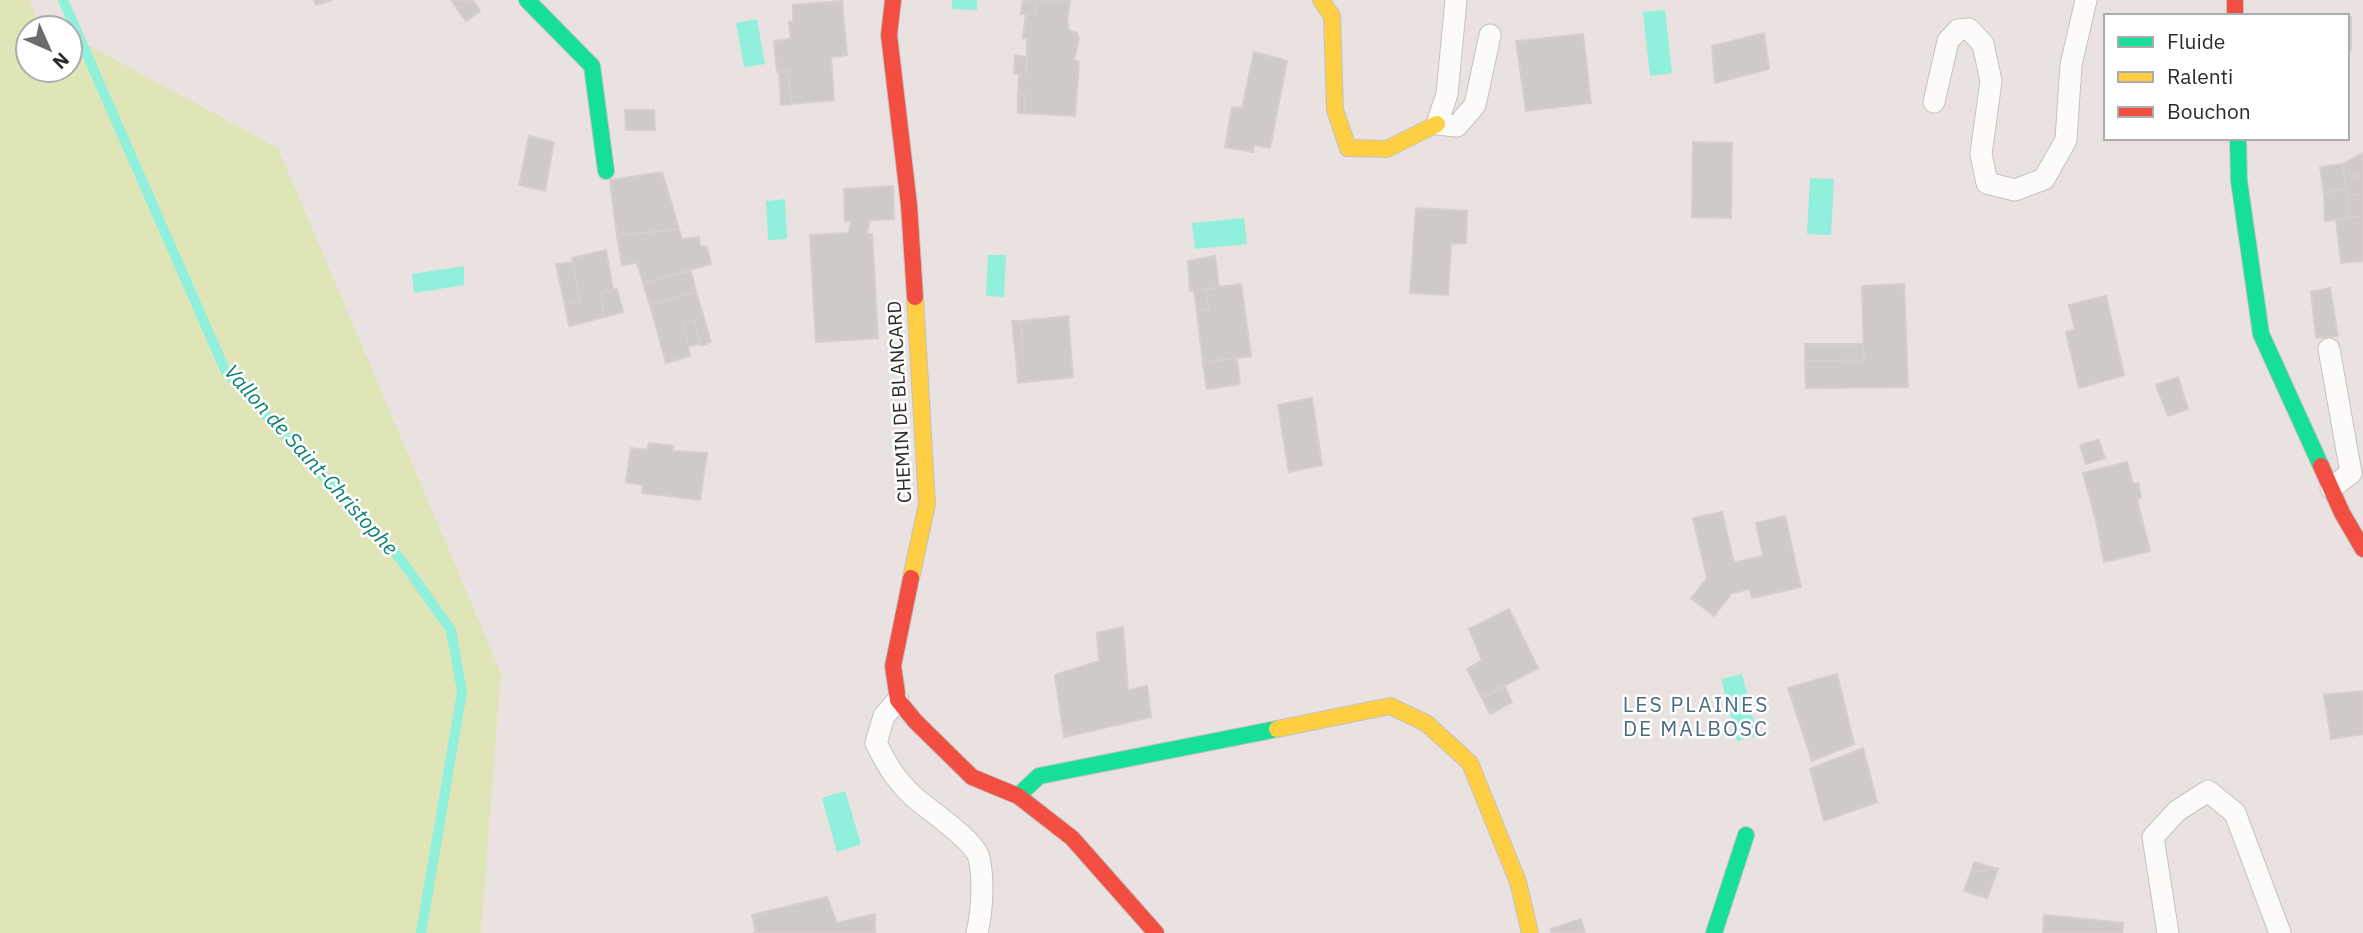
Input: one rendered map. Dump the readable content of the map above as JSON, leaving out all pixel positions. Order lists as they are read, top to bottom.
{
  "streets": {
    "street": ["CHEMIN DE BLANCARD"]
  },
  "districts": ["LES PLAINES DE MALBOSC"],
  "water": ["Vallon de Saint-Christophe"],
  "legend": ["Fluide", "Ralenti", "Bouchon"],
  "north": "bottom right"
}
